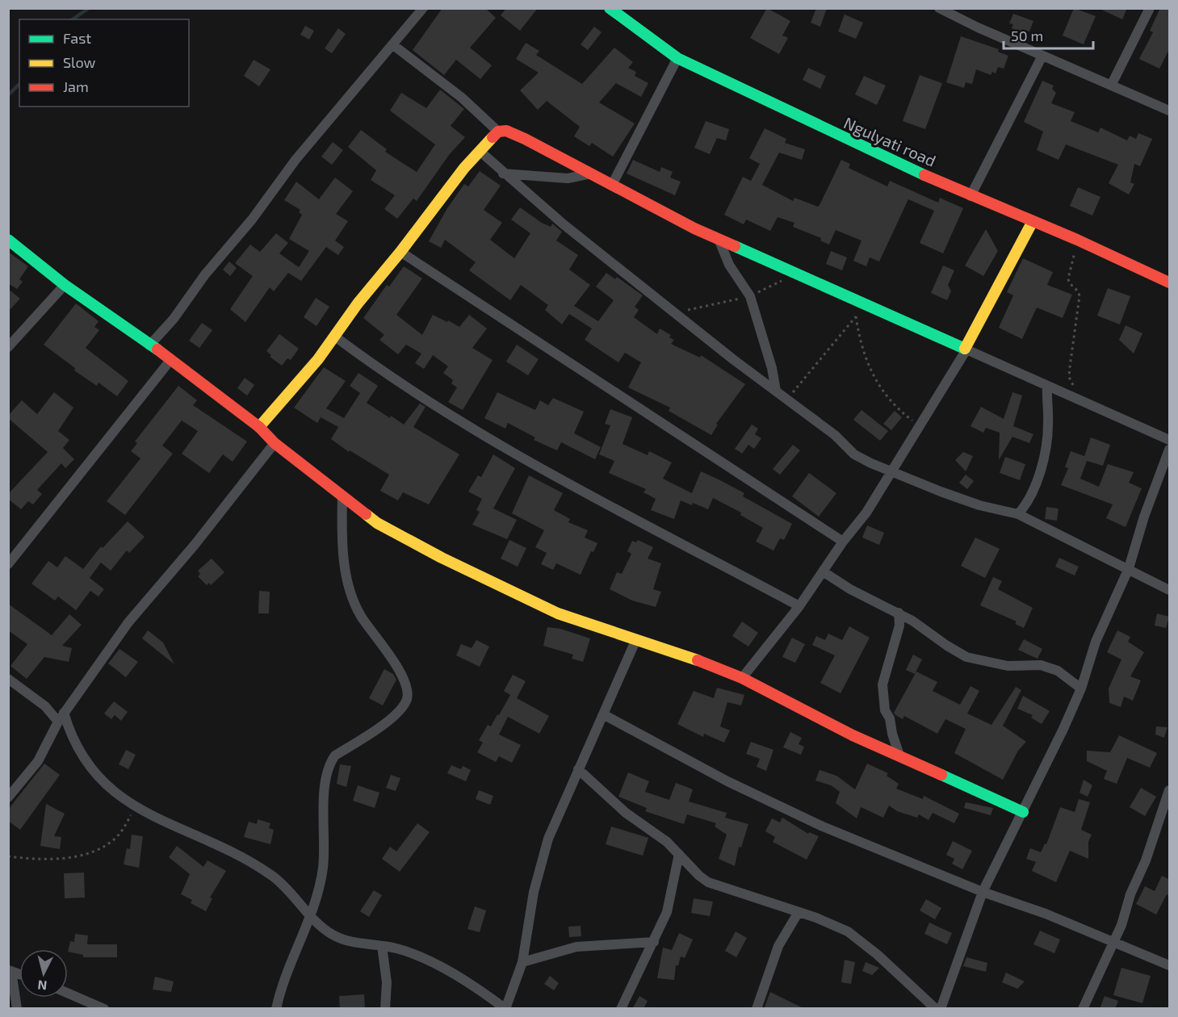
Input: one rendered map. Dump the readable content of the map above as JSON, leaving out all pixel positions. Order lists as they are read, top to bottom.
{
  "streets": {
    "street": ["Ngulyati road"]
  },
  "legend": ["Fast", "Slow", "Jam"],
  "scale_bar": "50 m",
  "north": "bottom"
}
